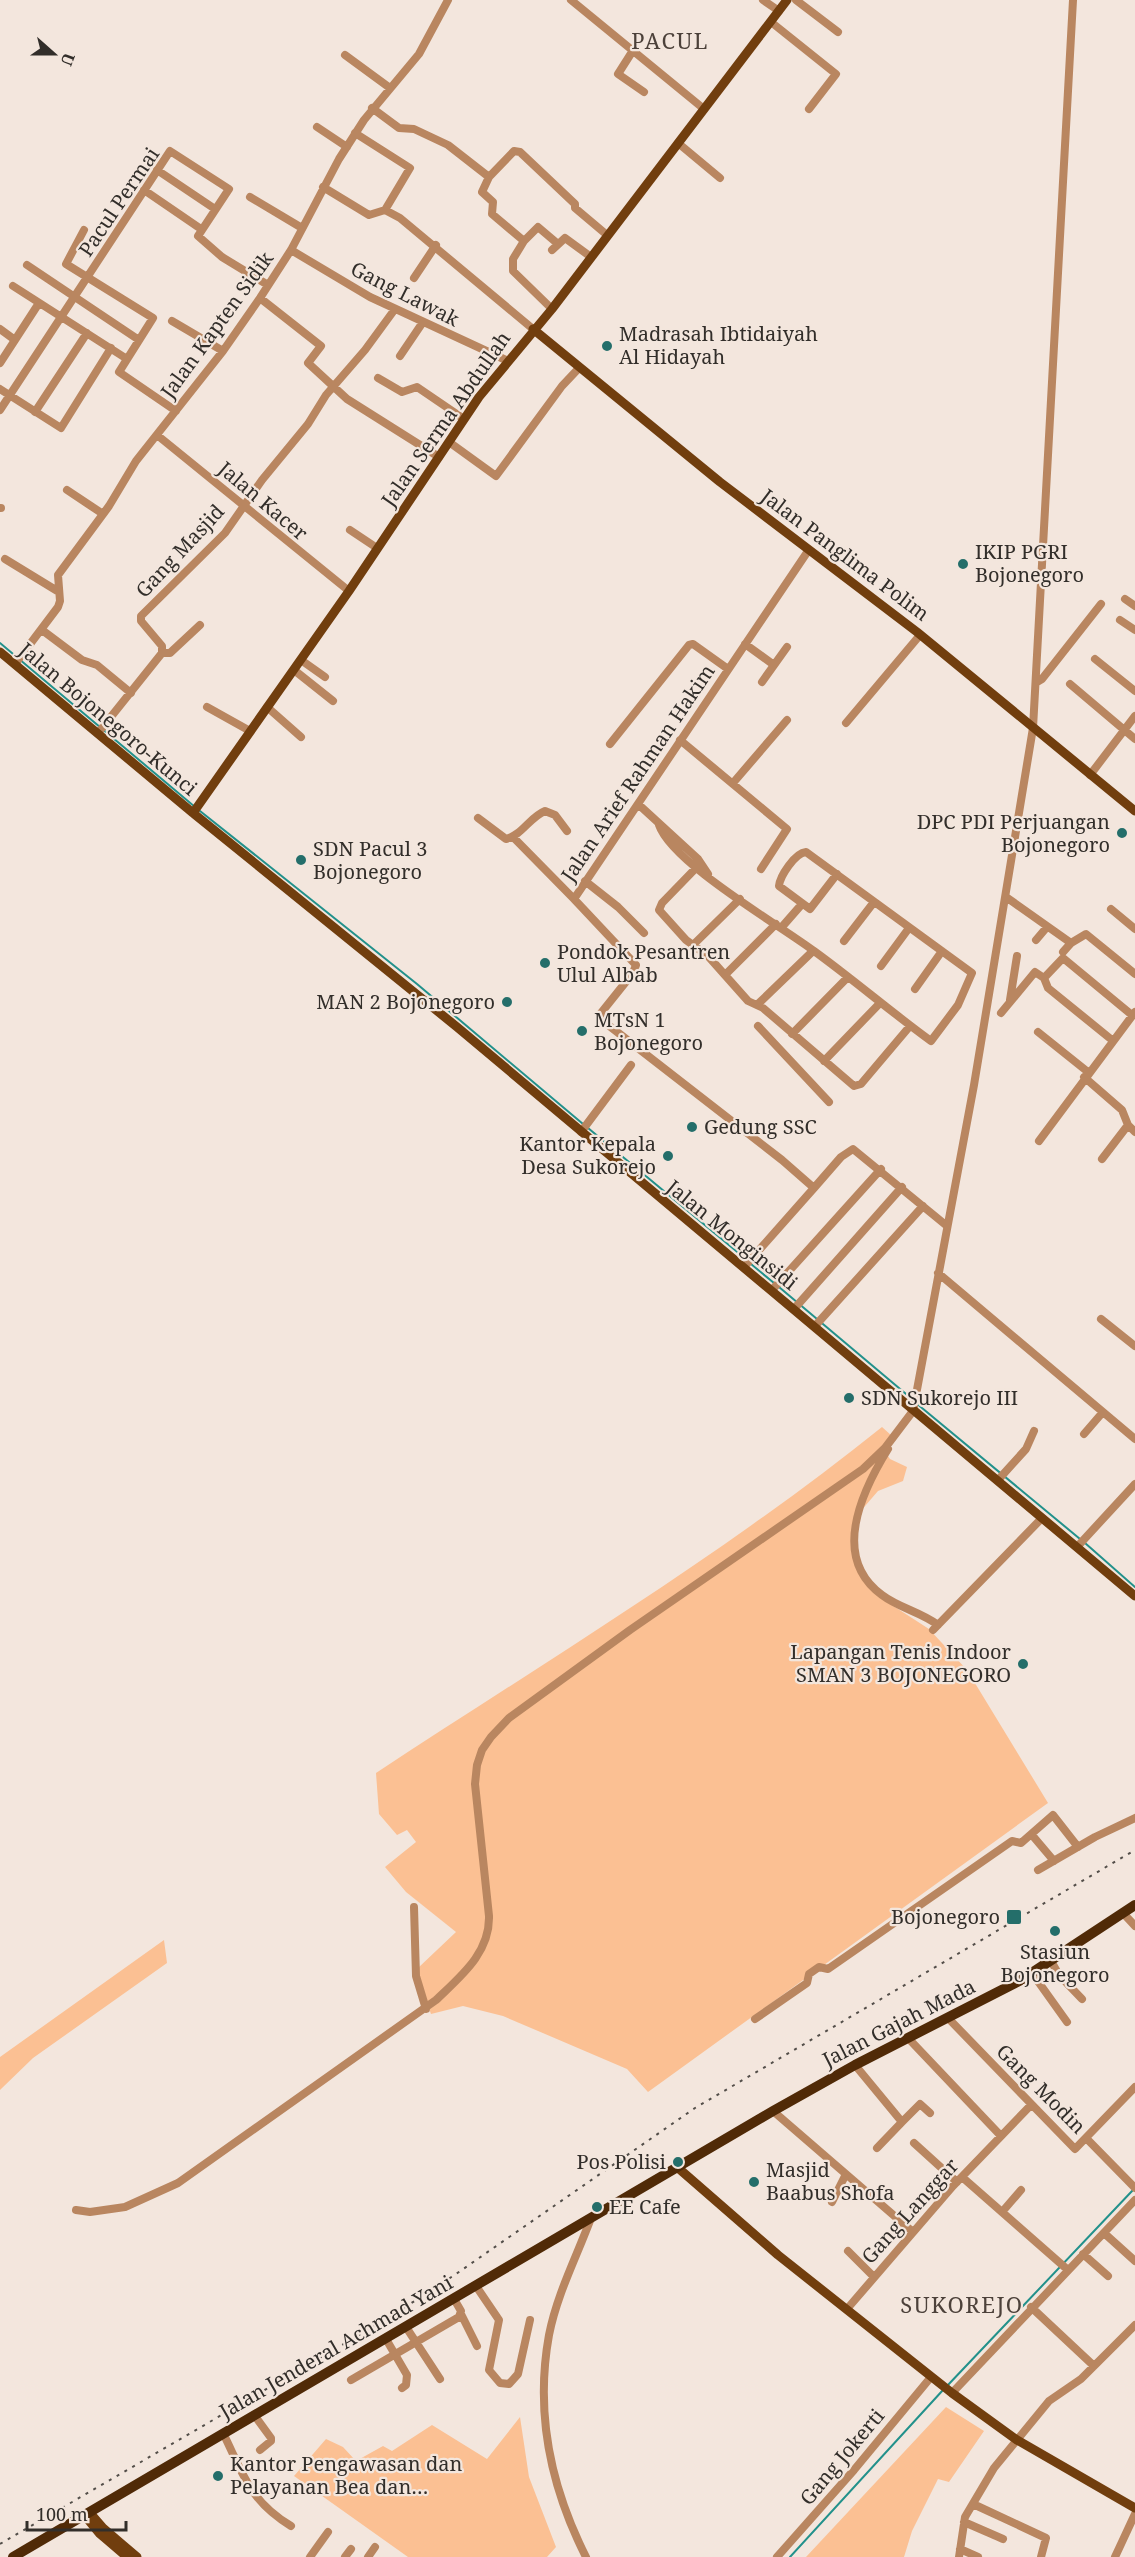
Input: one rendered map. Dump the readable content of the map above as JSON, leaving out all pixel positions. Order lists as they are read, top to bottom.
{
  "streets": {
    "highway": ["Jalan Gajah Mada", "Jalan Jenderal Achmad Yani"],
    "main road": [
      "Jalan Serma Abdullah",
      "Jalan Panglima Polim",
      "Jalan Bojonegoro-Kunci",
      "Jalan Monginsidi"
    ],
    "street": [
      "Pacul Permai",
      "Gang Lawak",
      "Jalan Kapten Sidik",
      "Jalan Kacer",
      "Gang Masjid",
      "Jalan Arief Rahman Hakim",
      "Gang Modin",
      "Gang Langgar",
      "Gang Jokerti"
    ]
  },
  "crossings": [
    ["Gang Lawak", "Jalan Kapten Sidik"],
    ["Gang Lawak", "Jalan Serma Abdullah"],
    ["Jalan Kapten Sidik", "Jalan Kacer"],
    ["Jalan Kapten Sidik", "Jalan Bojonegoro-Kunci"],
    ["Jalan Serma Abdullah", "Jalan Kacer"],
    ["Jalan Serma Abdullah", "Jalan Panglima Polim"],
    ["Jalan Serma Abdullah", "Jalan Bojonegoro-Kunci"],
    ["Jalan Serma Abdullah", "Jalan Monginsidi"],
    ["Jalan Kacer", "Gang Masjid"],
    ["Jalan Panglima Polim", "Jalan Arief Rahman Hakim"],
    ["Jalan Bojonegoro-Kunci", "Jalan Monginsidi"],
    ["Jalan Gajah Mada", "Gang Modin"],
    ["Jalan Gajah Mada", "Jalan Jenderal Achmad Yani"],
    ["Gang Modin", "Gang Langgar"]
  ],
  "districts": ["PACUL", "SUKOREJO"],
  "places": {
    "other": [
      "Madrasah Ibtidaiyah Al Hidayah",
      "IKIP PGRI Bojonegoro",
      "DPC PDI Perjuangan Bojonegoro",
      "SDN Pacul 3 Bojonegoro",
      "Pondok Pesantren Ulul Albab",
      "MAN 2 Bojonegoro",
      "MTsN 1 Bojonegoro",
      "Gedung SSC",
      "Kantor Kepala Desa Sukorejo",
      "SDN Sukorejo III",
      "Lapangan Tenis Indoor SMAN 3 BOJONEGORO",
      "Stasiun Bojonegoro",
      "Pos Polisi",
      "Masjid Baabus Shofa",
      "EE Cafe",
      "Kantor Pengawasan dan Pelayanan Bea dan…"
    ],
    "transit": ["Bojonegoro"]
  },
  "scale_bar": "100 m",
  "north": "right"
}
